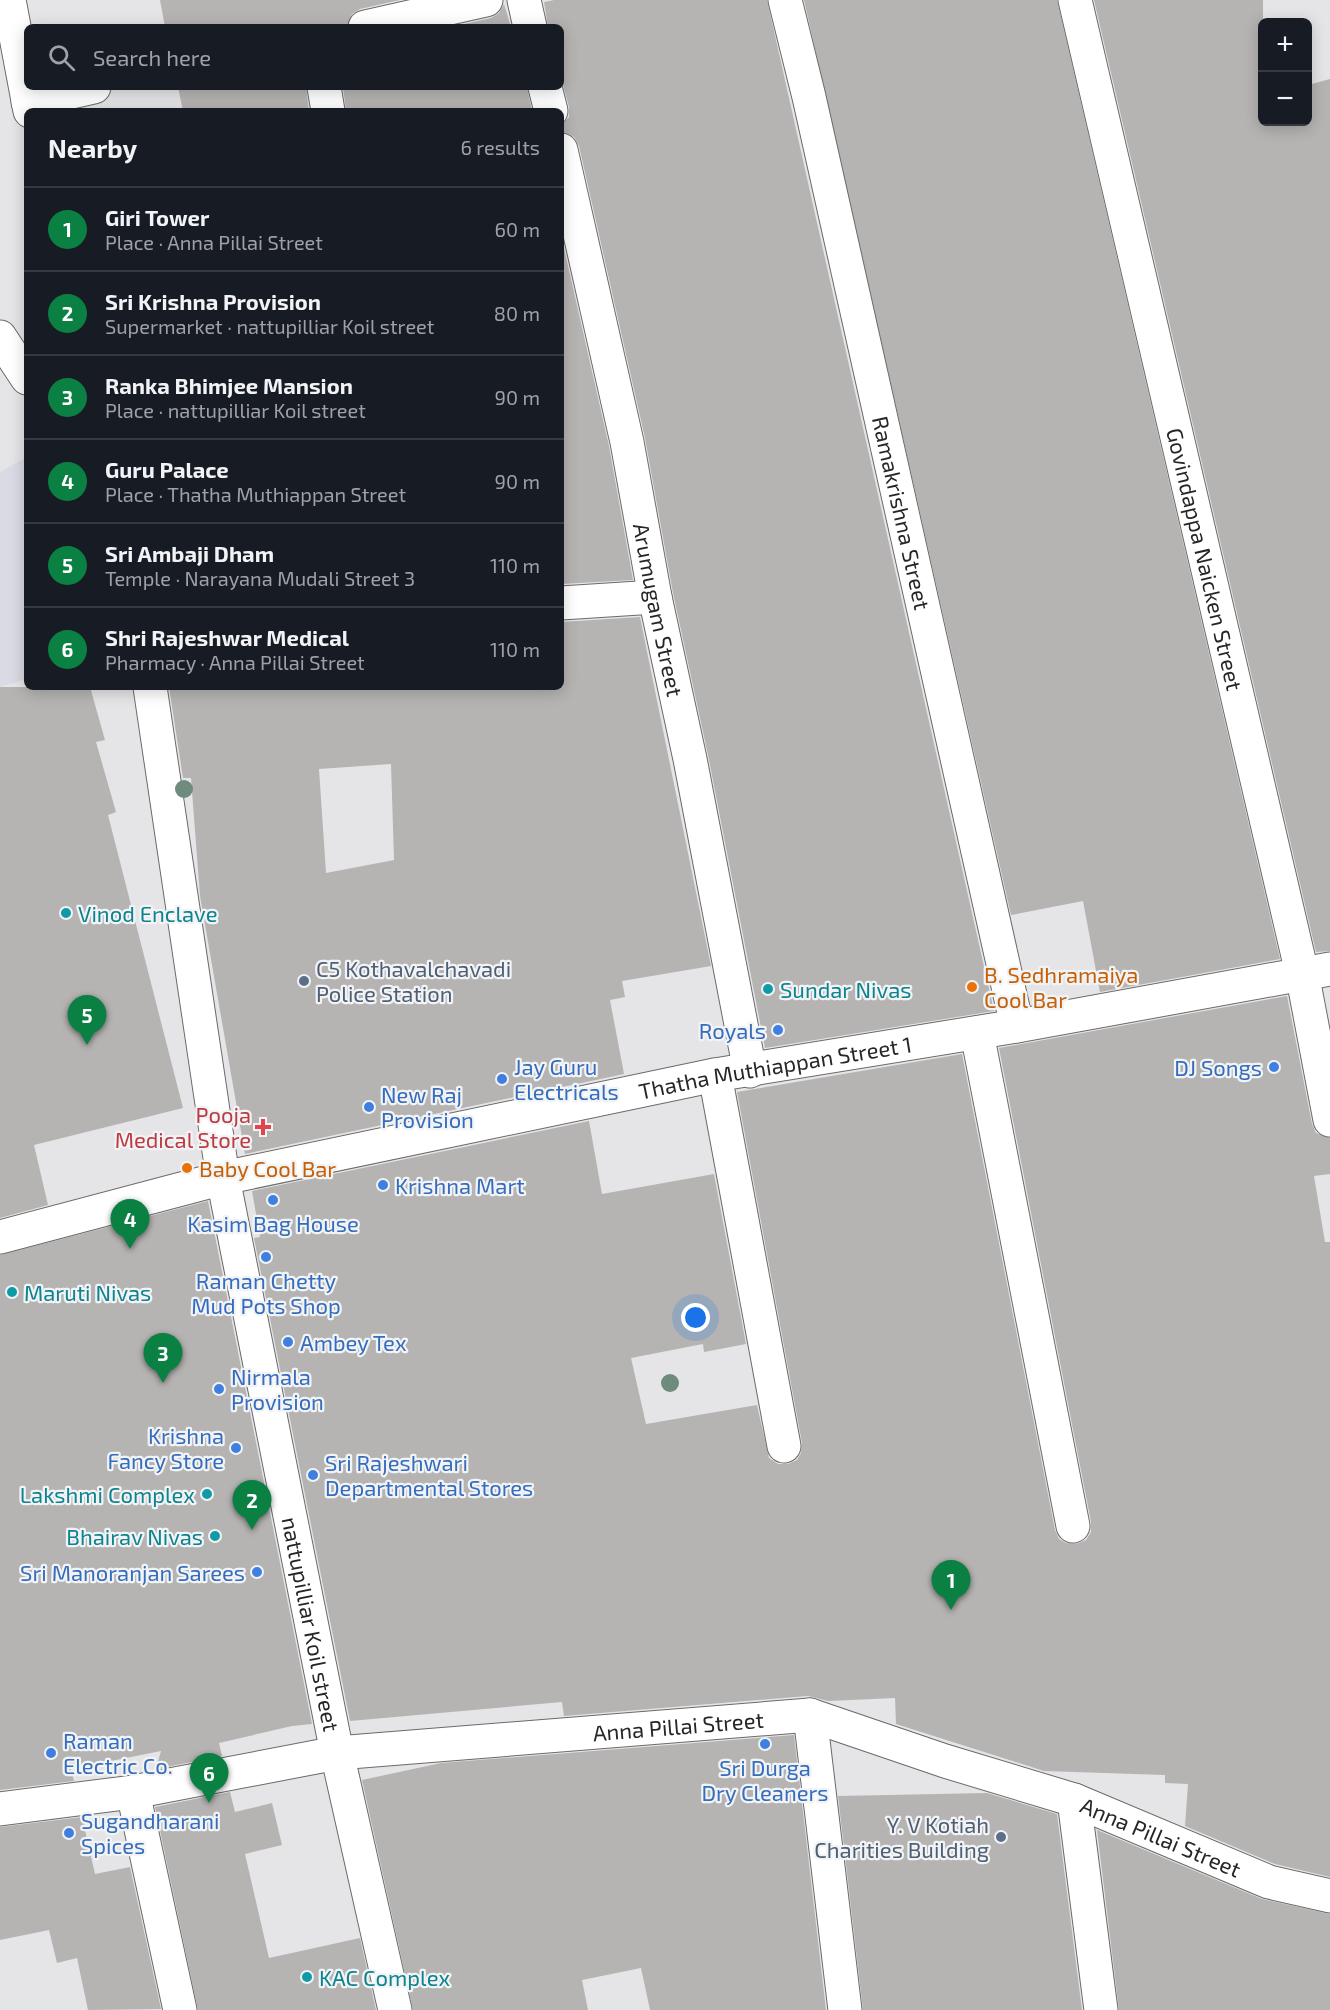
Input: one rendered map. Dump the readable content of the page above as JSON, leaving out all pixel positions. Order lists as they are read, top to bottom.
{
  "streets": {
    "street": [
      "Ramakrishna Street",
      "Govindappa Naicken Street",
      "Arumugam Street",
      "Thatha Muthiappan Street 1",
      "nattupilliar Koil street",
      "Anna Pillai Street"
    ]
  },
  "crossings": [
    ["Ramakrishna Street", "Thatha Muthiappan Street 1"],
    ["Govindappa Naicken Street", "Thatha Muthiappan Street 1"],
    ["Arumugam Street", "Thatha Muthiappan Street 1"],
    ["Thatha Muthiappan Street 1", "nattupilliar Koil street"],
    ["nattupilliar Koil street", "Anna Pillai Street"]
  ],
  "places": {
    "other": [
      "Vinod Enclave",
      "C5 Kothavalchavadi Police Station",
      "B. Sedhramaiya Cool Bar",
      "Sundar Nivas",
      "Royals",
      "DJ Songs",
      "Jay Guru Electricals",
      "New Raj Provision",
      "Baby Cool Bar",
      "Krishna Mart",
      "Kasim Bag House",
      "Raman Chetty Mud Pots Shop",
      "Maruti Nivas",
      "Ambey Tex",
      "Nirmala Provision",
      "Krishna Fancy Store",
      "Sri Rajeshwari Departmental Stores",
      "Lakshmi Complex",
      "Bhairav Nivas",
      "Sri Manoranjan Sarees",
      "Sri Durga Dry Cleaners",
      "Raman Electric Co.",
      "Sugandharani Spices",
      "Y. V Kotiah Charities Building",
      "KAC Complex"
    ],
    "health": ["Pooja Medical Store"]
  },
  "page": {
    "map_buttons": ["+", "−"],
    "search": "Search here",
    "heading": ["Nearby", "6 results"],
    "list": [
      {
        "mark": "1",
        "name": "Giri Tower",
        "note": "Place · Anna Pillai Street",
        "value": "60 m"
      },
      {
        "mark": "2",
        "name": "Sri Krishna Provision",
        "note": "Supermarket · nattupilliar Koil street",
        "value": "80 m"
      },
      {
        "mark": "3",
        "name": "Ranka Bhimjee Mansion",
        "note": "Place · nattupilliar Koil street",
        "value": "90 m"
      },
      {
        "mark": "4",
        "name": "Guru Palace",
        "note": "Place · Thatha Muthiappan Street",
        "value": "90 m"
      },
      {
        "mark": "5",
        "name": "Sri Ambaji Dham",
        "note": "Temple · Narayana Mudali Street 3",
        "value": "110 m"
      },
      {
        "mark": "6",
        "name": "Shri Rajeshwar Medical",
        "note": "Pharmacy · Anna Pillai Street",
        "value": "110 m"
      }
    ],
    "pins": [
      "5",
      "4",
      "3",
      "2",
      "1",
      "6"
    ]
  }
}
